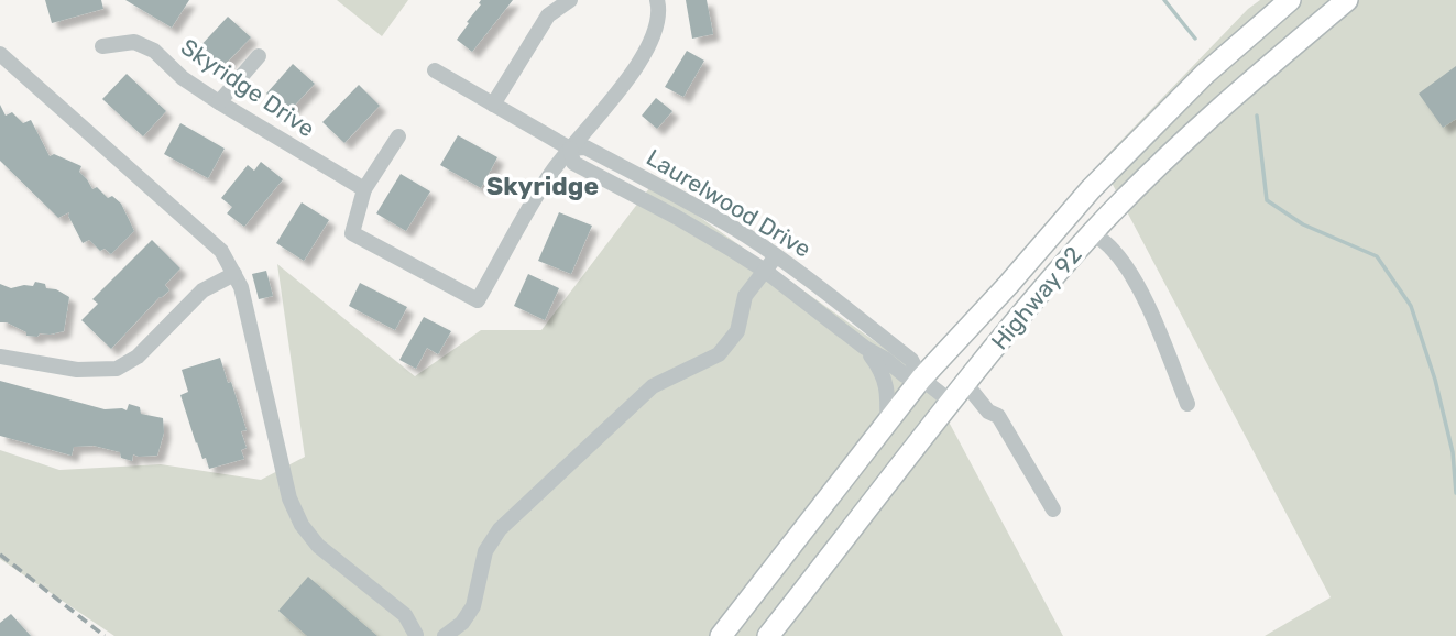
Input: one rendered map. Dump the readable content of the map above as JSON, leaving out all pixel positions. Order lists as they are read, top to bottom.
{
  "streets": {
    "main road": ["Highway 92"],
    "street": ["Skyridge Drive", "Laurelwood Drive"]
  },
  "crossings": [
    ["Laurelwood Drive", "Highway 92"]
  ],
  "districts": ["Skyridge"]
}
